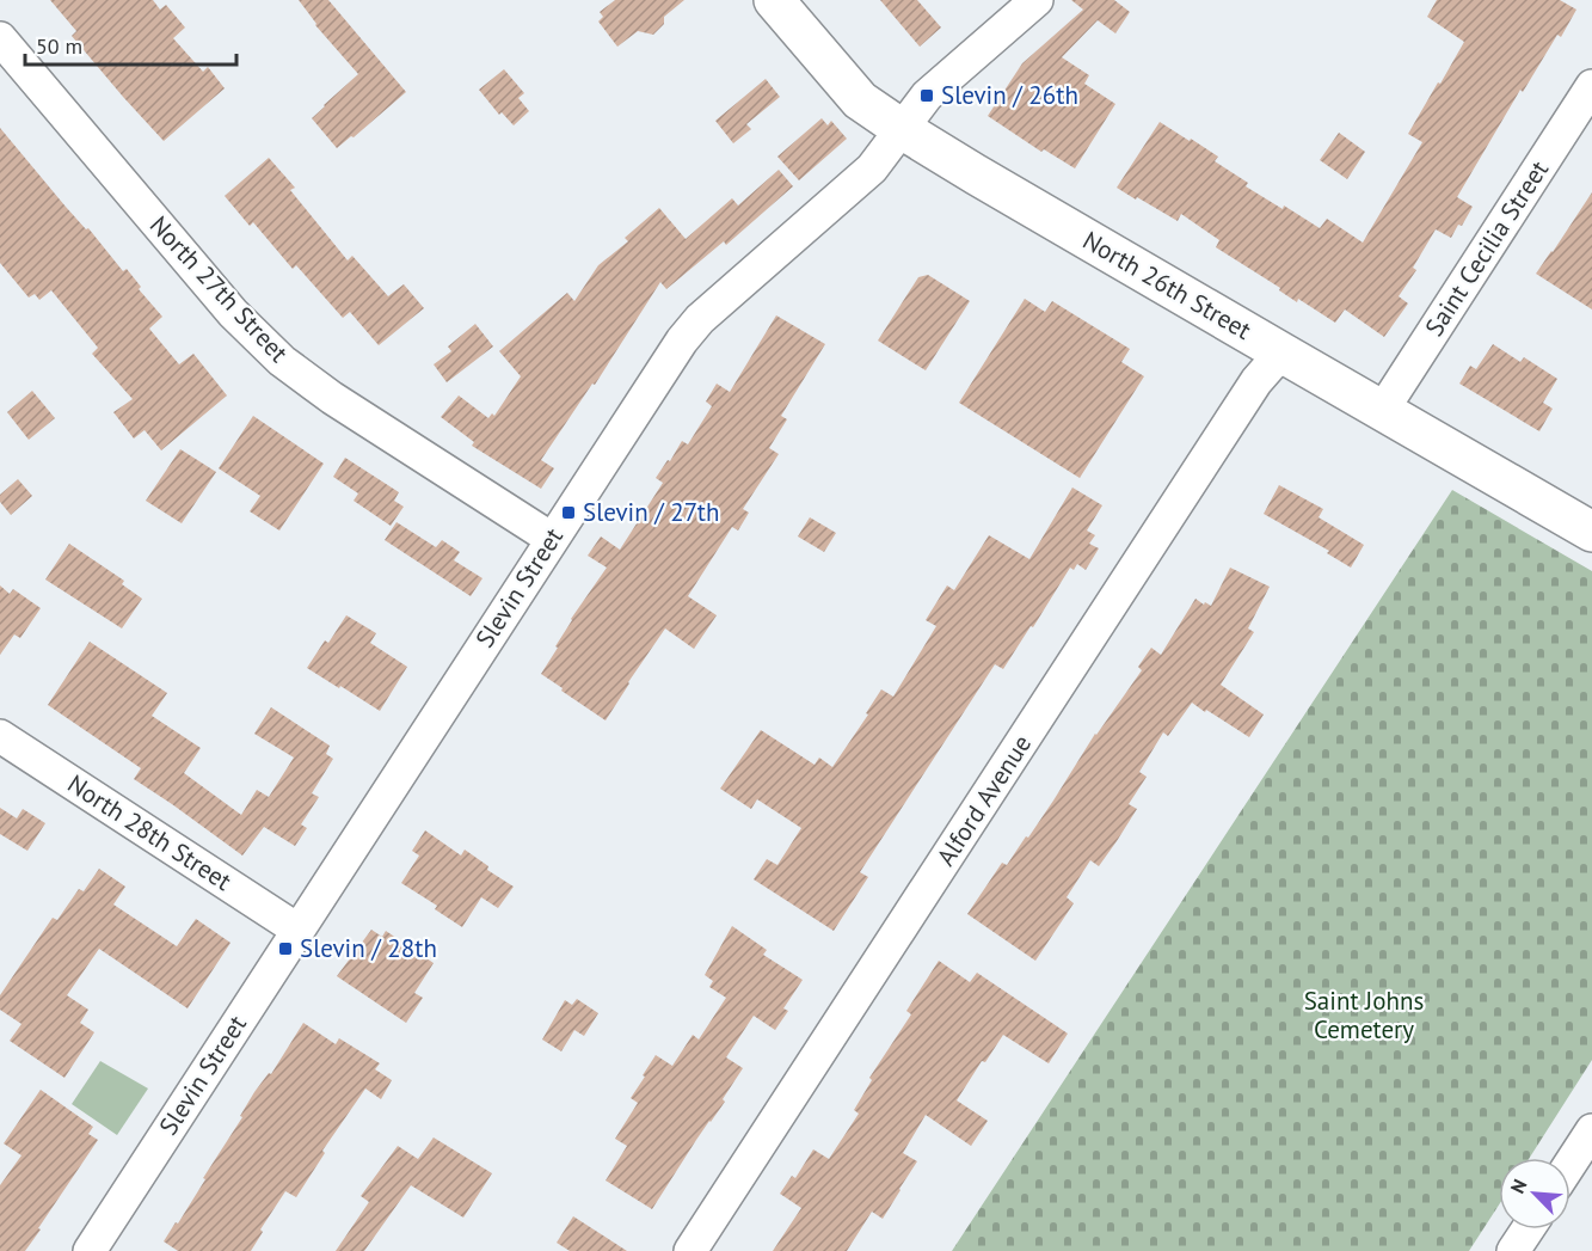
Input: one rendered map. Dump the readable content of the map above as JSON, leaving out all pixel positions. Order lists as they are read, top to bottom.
{
  "streets": {
    "street": [
      "Saint Cecilia Street",
      "North 26th Street",
      "North 27th Street",
      "Slevin Street",
      "Alford Avenue",
      "North 28th Street"
    ]
  },
  "crossings": [
    ["Saint Cecilia Street", "North 26th Street"],
    ["North 26th Street", "Slevin Street"],
    ["North 26th Street", "Alford Avenue"],
    ["North 27th Street", "Slevin Street"],
    ["Slevin Street", "North 28th Street"]
  ],
  "parks": ["Saint Johns Cemetery"],
  "places": {
    "transit": ["Slevin / 26th", "Slevin / 27th", "Slevin / 28th"]
  },
  "scale_bar": "50 m",
  "north": "top left"
}
